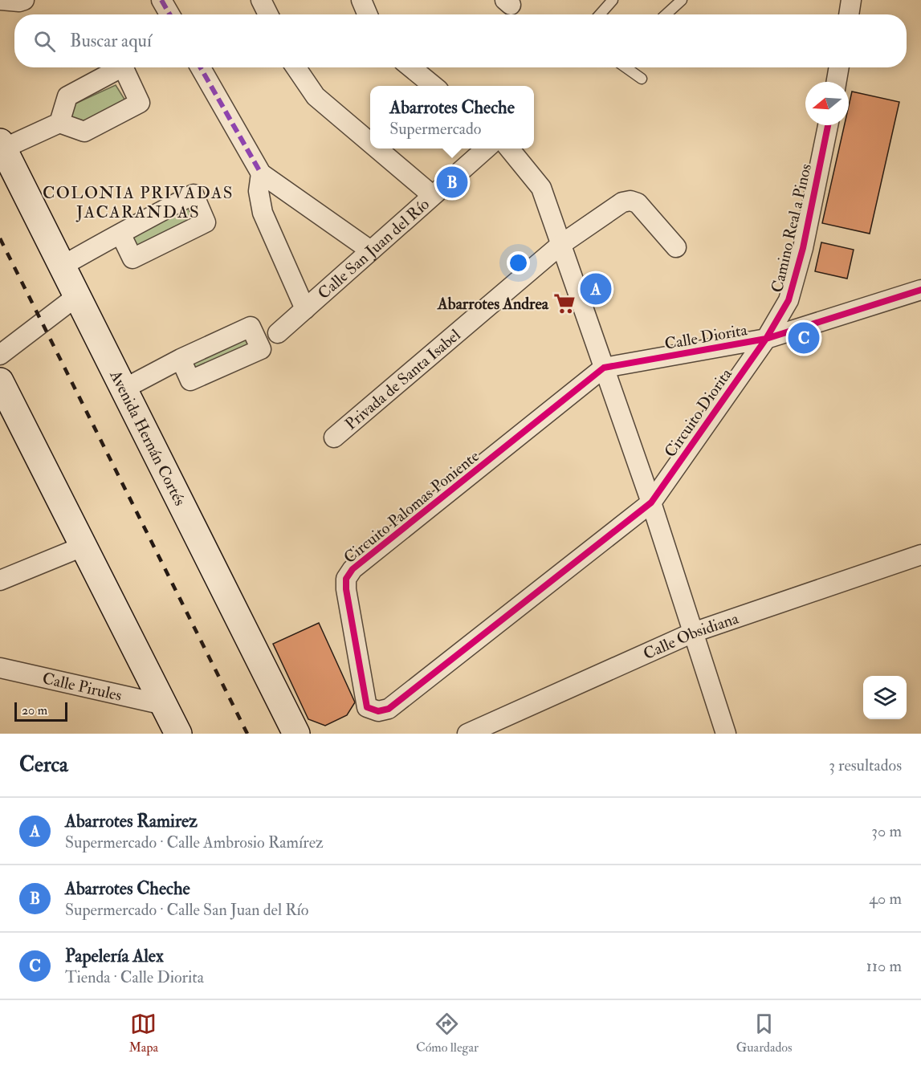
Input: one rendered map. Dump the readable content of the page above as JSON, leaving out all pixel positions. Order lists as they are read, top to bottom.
{
  "streets": {
    "main road": ["Avenida Hernán Cortés"],
    "street": [
      "Camino Real a Pinos",
      "Calle San Juan del Río",
      "Calle Diorita",
      "Privada de Santa Isabel",
      "Circuito Diorita",
      "Circuito Palomas Poniente",
      "Calle Obsidiana",
      "Calle Pirules"
    ]
  },
  "crossings": [
    ["Camino Real a Pinos", "Calle Diorita"],
    ["Camino Real a Pinos", "Circuito Diorita"],
    ["Calle Diorita", "Circuito Diorita"],
    ["Calle Diorita", "Circuito Palomas Poniente"],
    ["Circuito Diorita", "Circuito Palomas Poniente"]
  ],
  "districts": ["COLONIA PRIVADAS JACARANDAS"],
  "places": {
    "supermarket": ["Abarrotes Andrea"]
  },
  "scale_bar": "20 m",
  "north": "left",
  "page": {
    "search": "Buscar aquí",
    "popup": ["Abarrotes Cheche", "Supermercado"],
    "pins": ["B", "A", "C"],
    "scale": "20 m",
    "heading": ["Cerca", "3 resultados"],
    "list": [
      {
        "mark": "A",
        "name": "Abarrotes Ramirez",
        "note": "Supermercado · Calle Ambrosio Ramírez",
        "value": "30 m"
      },
      {
        "mark": "B",
        "name": "Abarrotes Cheche",
        "note": "Supermercado · Calle San Juan del Río",
        "value": "40 m"
      },
      {
        "mark": "C",
        "name": "Papelería Alex",
        "note": "Tienda · Calle Diorita",
        "value": "110 m"
      }
    ],
    "nav": ["Mapa", "Cómo llegar", "Guardados"]
  }
}
